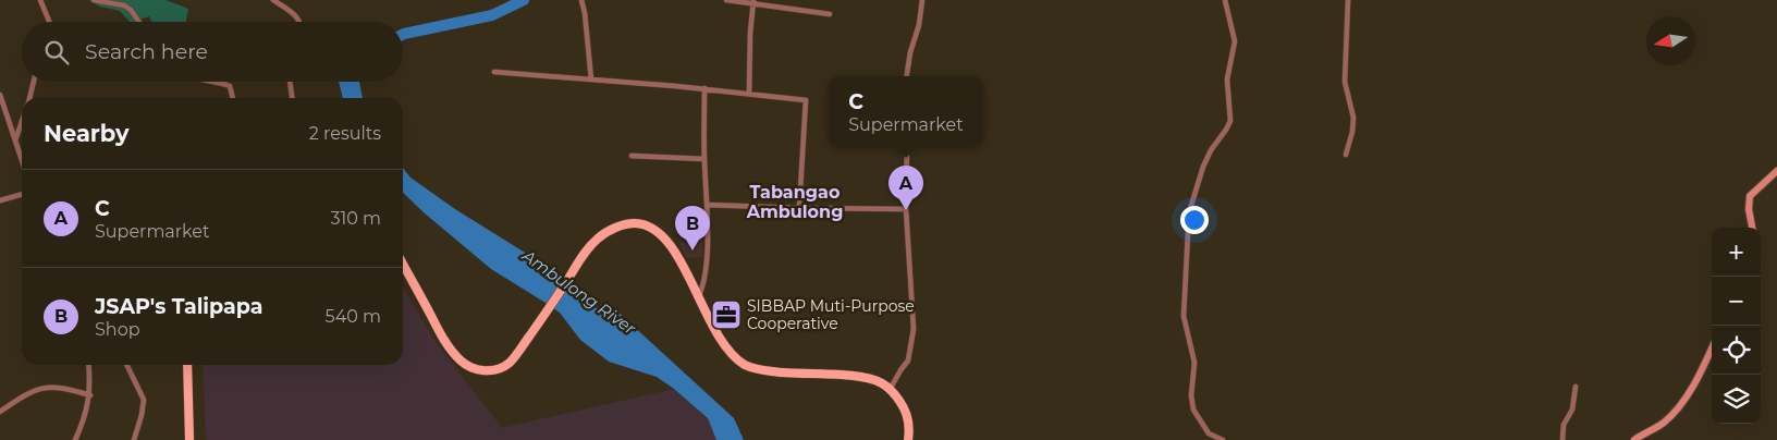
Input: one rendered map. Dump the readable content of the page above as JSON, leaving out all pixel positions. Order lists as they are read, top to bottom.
{
  "districts": ["Tabangao Ambulong"],
  "water": ["Ambulong River"],
  "places": {
    "office": ["SIBBAP Muti-Purpose Cooperative"]
  },
  "north": "left",
  "page": {
    "search": "Search here",
    "popup": ["C", "Supermarket"],
    "heading": ["Nearby", "2 results"],
    "pins": ["A", "B"],
    "list": [
      {
        "mark": "A",
        "name": "C",
        "note": "Supermarket",
        "value": "310 m"
      },
      {
        "mark": "B",
        "name": "JSAP's Talipapa",
        "note": "Shop",
        "value": "540 m"
      }
    ],
    "map_buttons": ["+", "−"]
  }
}
